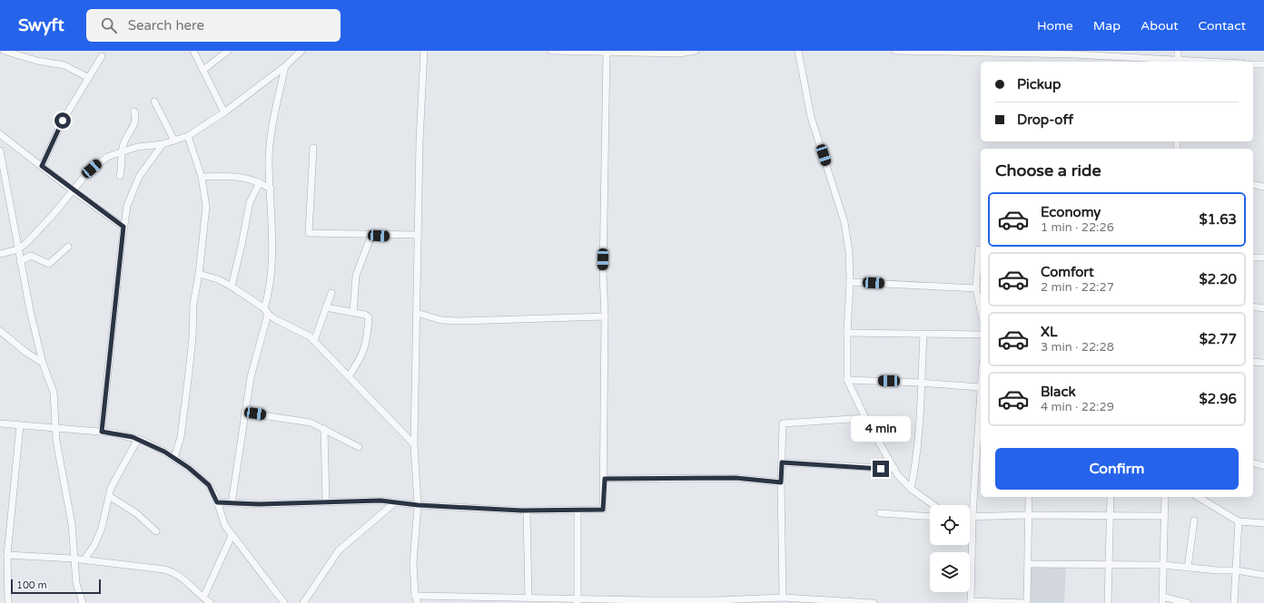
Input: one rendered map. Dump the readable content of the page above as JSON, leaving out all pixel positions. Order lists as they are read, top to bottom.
{
  "scale_bar": "100 m",
  "page": {
    "header": "Swyft",
    "search": "Search here",
    "nav": [
      "Home",
      "Map",
      "About",
      "Contact"
    ],
    "banner": ["Pickup", "Drop-off"],
    "heading": "Choose a ride",
    "list": [
      {
        "name": "Economy",
        "note": "1 min · 22:26",
        "value": "$1.63"
      },
      {
        "name": "Comfort",
        "note": "2 min · 22:27",
        "value": "$2.20"
      },
      {
        "name": "XL",
        "note": "3 min · 22:28",
        "value": "$2.77"
      },
      {
        "name": "Black",
        "note": "4 min · 22:29",
        "value": "$2.96"
      }
    ],
    "bubble": "4 min",
    "buttons": "Confirm",
    "scale": "100 m"
  }
}
